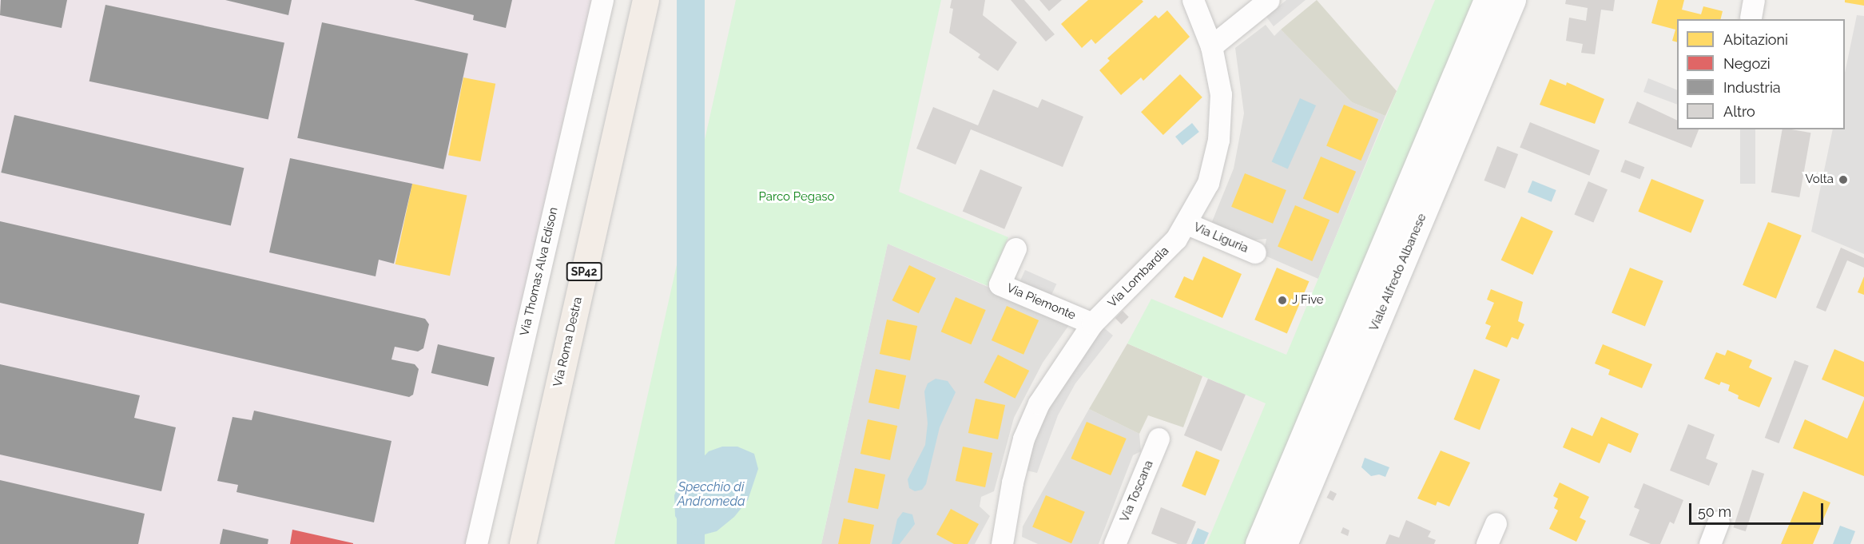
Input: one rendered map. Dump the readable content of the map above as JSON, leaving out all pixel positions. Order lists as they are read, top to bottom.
{
  "streets": {
    "main road": ["SP42", "Via Roma Destra"],
    "street": [
      "Via Liguria",
      "Via Thomas Alva Edison",
      "Viale Alfredo Albanese",
      "Via Lombardia",
      "Via Piemonte",
      "Via Toscana"
    ]
  },
  "crossings": [
    ["Via Liguria", "Via Lombardia"],
    ["Via Lombardia", "Via Piemonte"]
  ],
  "water": ["Specchio di Andromeda"],
  "parks": ["Parco Pegaso"],
  "places": ["Volta", "J Five"],
  "legend": [
    "Abitazioni",
    "Negozi",
    "Industria",
    "Altro"
  ],
  "scale_bar": "50 m"
}
